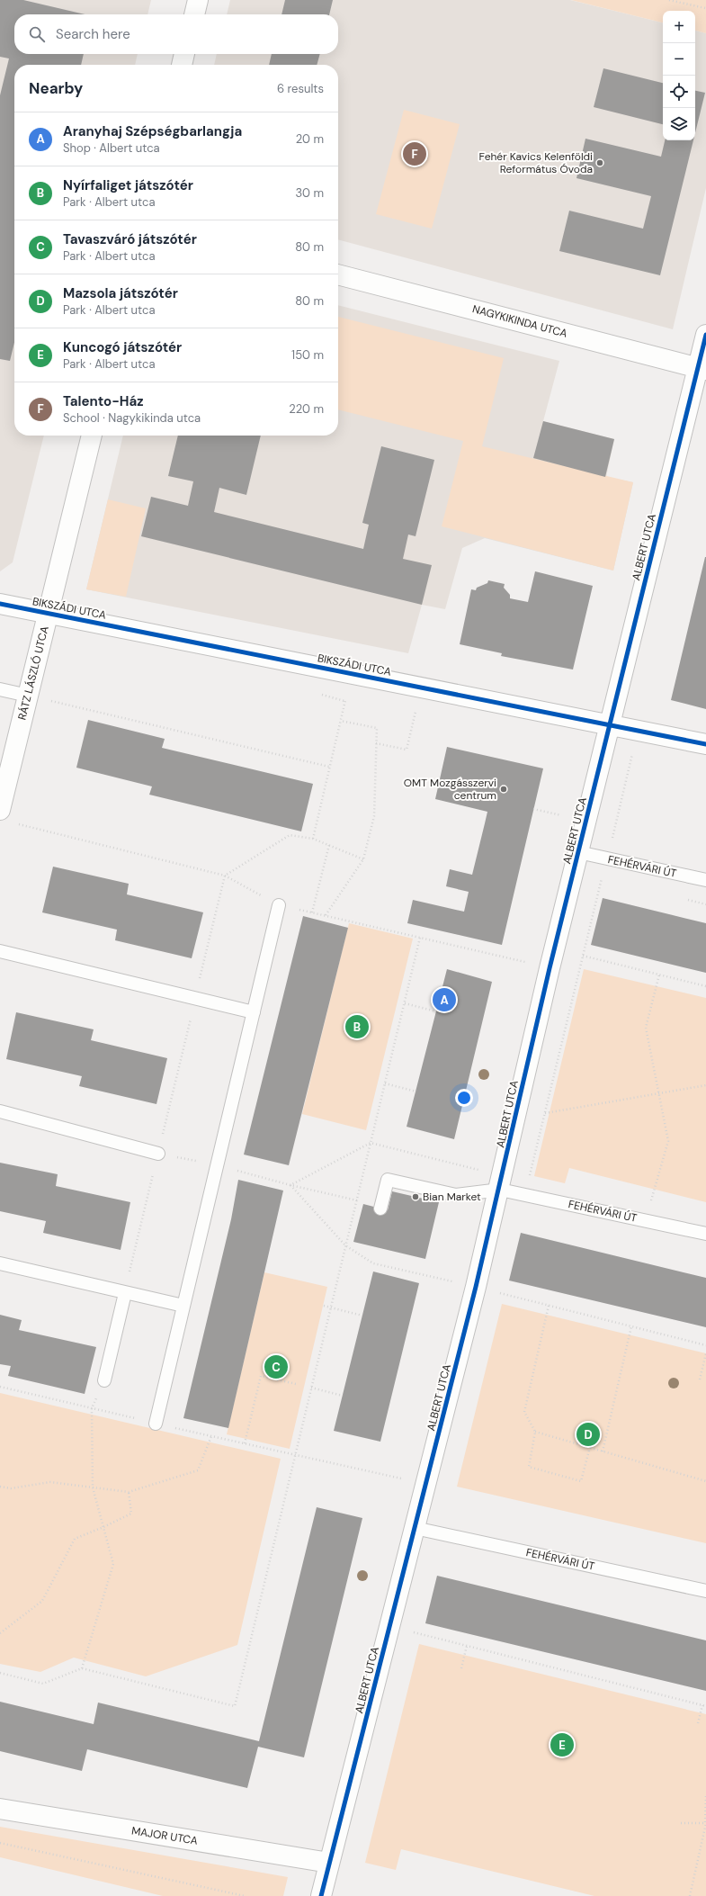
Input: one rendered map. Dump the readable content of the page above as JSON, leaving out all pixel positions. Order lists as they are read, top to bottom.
{
  "streets": {
    "street": [
      "NAGYKIKINDA UTCA",
      "ALBERT UTCA",
      "BIKSZÁDI UTCA",
      "RÁTZ LÁSZLÓ UTCA",
      "MAJOR UTCA"
    ],
    "lane": ["FEHÉRVÁRI ÚT"]
  },
  "crossings": [
    ["NAGYKIKINDA UTCA", "ALBERT UTCA"],
    ["ALBERT UTCA", "BIKSZÁDI UTCA"],
    ["ALBERT UTCA", "FEHÉRVÁRI ÚT"],
    ["ALBERT UTCA", "MAJOR UTCA"],
    ["BIKSZÁDI UTCA", "RÁTZ LÁSZLÓ UTCA"]
  ],
  "places": ["Fehér Kavics Kelenföldi Református Óvoda", "OMT Mozgásszervi centrum", "Bian Market"],
  "page": {
    "map_buttons": ["+", "−"],
    "search": "Search here",
    "heading": ["Nearby", "6 results"],
    "list": [
      {
        "mark": "A",
        "name": "Aranyhaj Szépségbarlangja",
        "note": "Shop · Albert utca",
        "value": "20 m"
      },
      {
        "mark": "B",
        "name": "Nyírfaliget játszótér",
        "note": "Park · Albert utca",
        "value": "30 m"
      },
      {
        "mark": "C",
        "name": "Tavaszváró játszótér",
        "note": "Park · Albert utca",
        "value": "80 m"
      },
      {
        "mark": "D",
        "name": "Mazsola játszótér",
        "note": "Park · Albert utca",
        "value": "80 m"
      },
      {
        "mark": "E",
        "name": "Kuncogó játszótér",
        "note": "Park · Albert utca",
        "value": "150 m"
      },
      {
        "mark": "F",
        "name": "Talento-Ház",
        "note": "School · Nagykikinda utca",
        "value": "220 m"
      }
    ],
    "pins": [
      "F",
      "A",
      "B",
      "C",
      "D",
      "E"
    ]
  }
}
